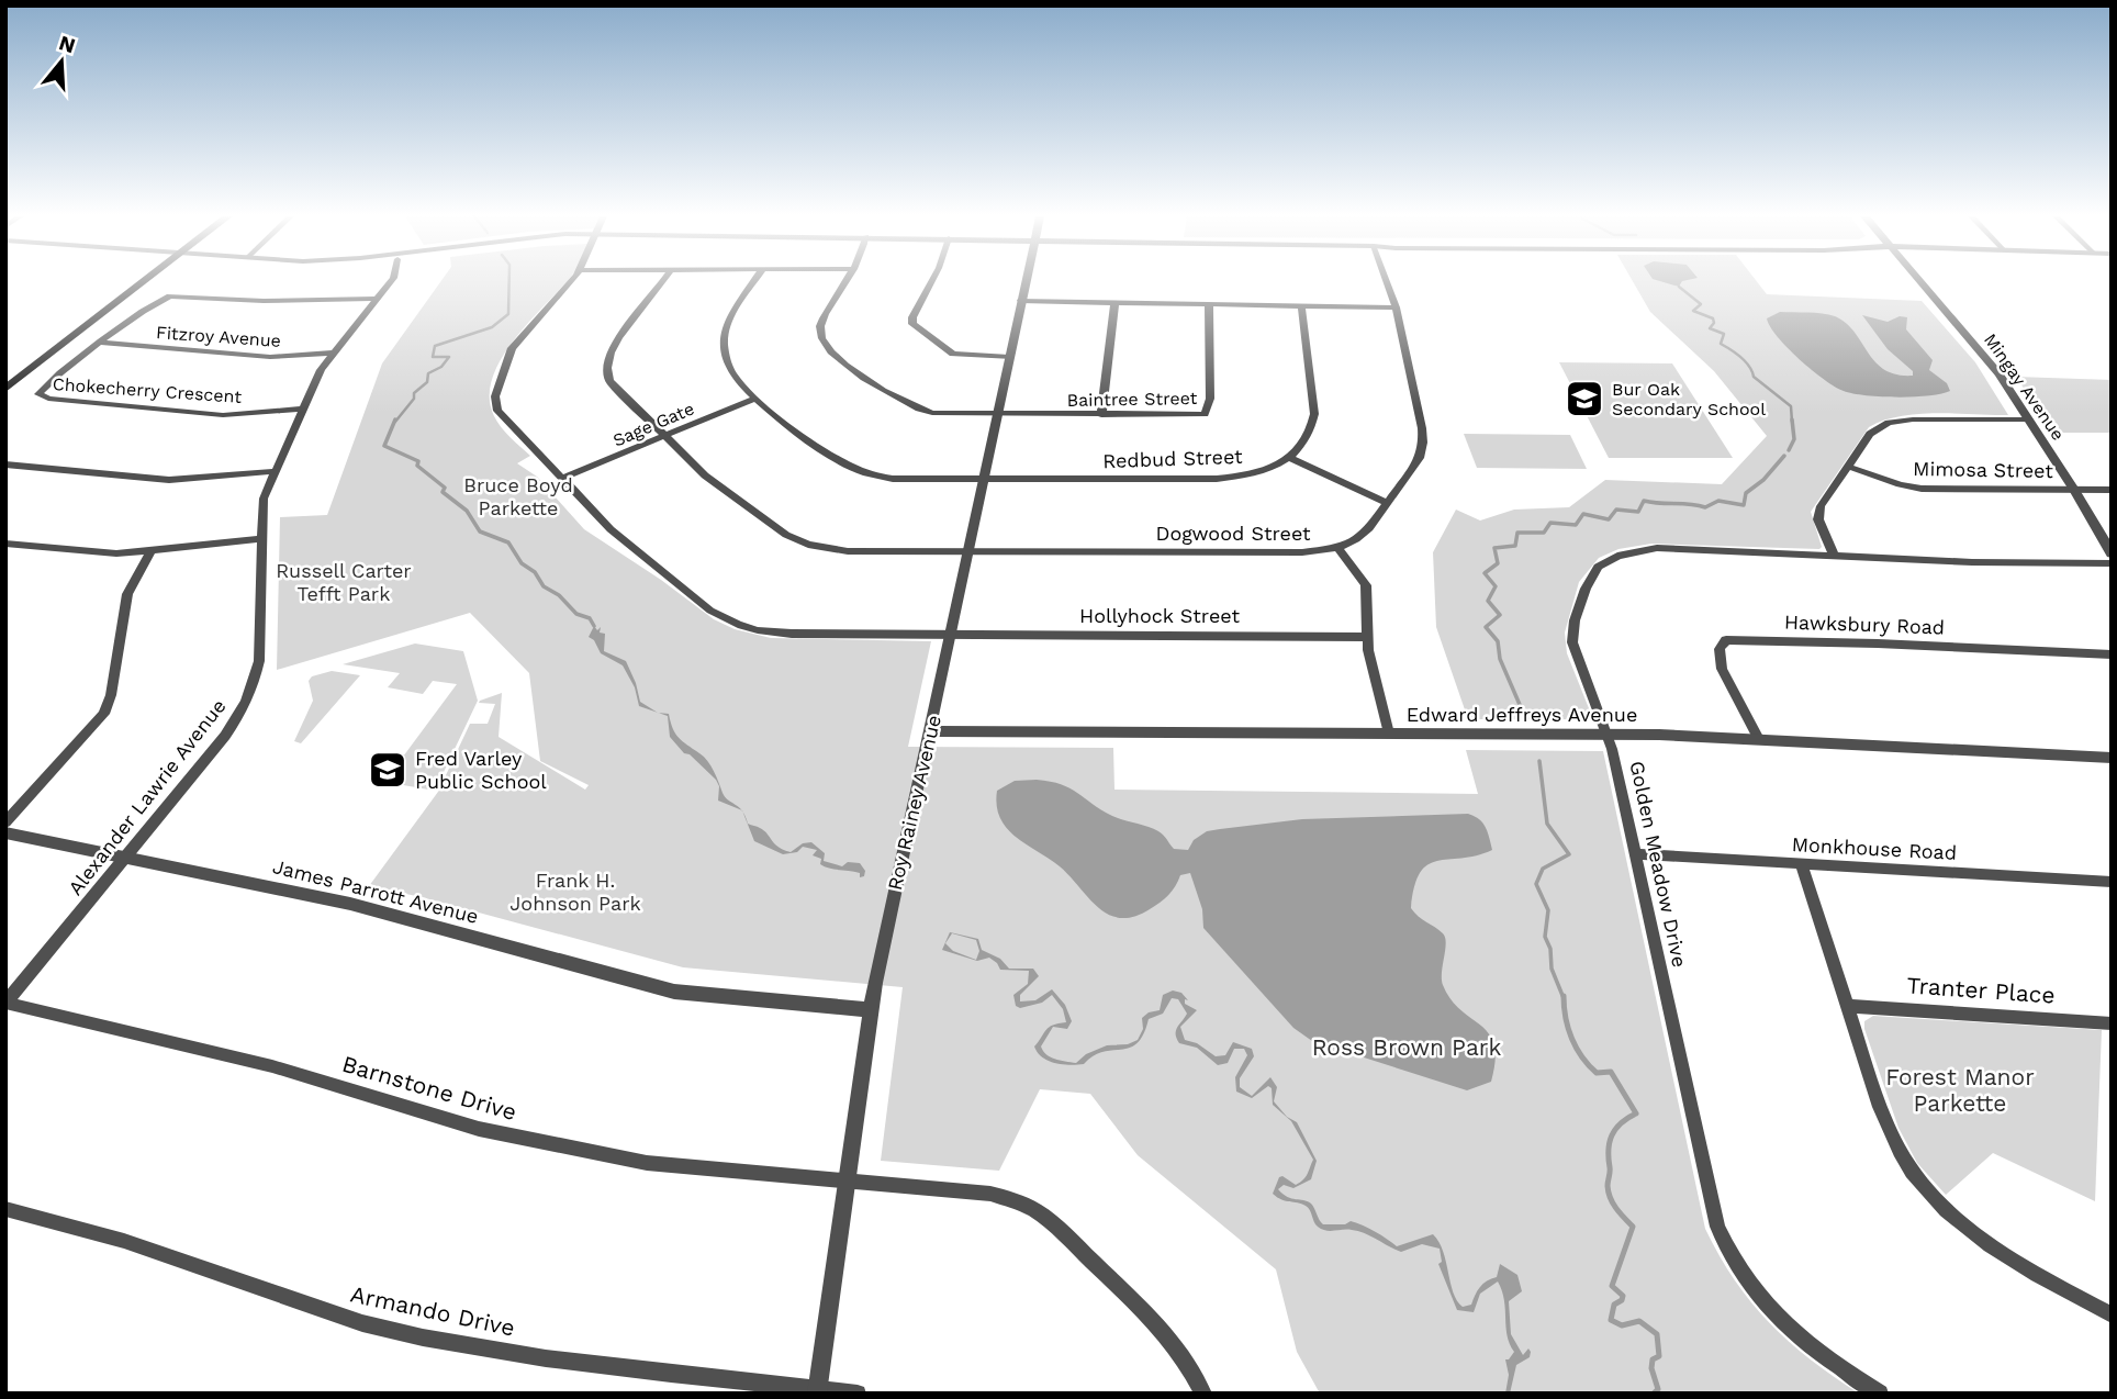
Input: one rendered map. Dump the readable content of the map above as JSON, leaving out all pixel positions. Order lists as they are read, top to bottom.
{
  "streets": {
    "street": [
      "Fitzroy Avenue",
      "Mingay Avenue",
      "Chokecherry Crescent",
      "Baintree Street",
      "Sage Gate",
      "Redbud Street",
      "Mimosa Street",
      "Dogwood Street",
      "Hollyhock Street",
      "Hawksbury Road",
      "Edward Jeffreys Avenue",
      "Alexander Lawrie Avenue",
      "Roy Rainey Avenue",
      "Monkhouse Road",
      "Golden Meadow Drive",
      "James Parrott Avenue",
      "Tranter Place",
      "Barnstone Drive",
      "Armando Drive"
    ]
  },
  "crossings": [
    ["Fitzroy Avenue", "Chokecherry Crescent"],
    ["Fitzroy Avenue", "Alexander Lawrie Avenue"],
    ["Mingay Avenue", "Mimosa Street"],
    ["Chokecherry Crescent", "Alexander Lawrie Avenue"],
    ["Baintree Street", "Roy Rainey Avenue"],
    ["Sage Gate", "Redbud Street"],
    ["Sage Gate", "Dogwood Street"],
    ["Sage Gate", "Hollyhock Street"],
    ["Redbud Street", "Roy Rainey Avenue"],
    ["Dogwood Street", "Roy Rainey Avenue"],
    ["Hollyhock Street", "Roy Rainey Avenue"],
    ["Hawksbury Road", "Edward Jeffreys Avenue"],
    ["Edward Jeffreys Avenue", "Roy Rainey Avenue"],
    ["Edward Jeffreys Avenue", "Golden Meadow Drive"],
    ["Alexander Lawrie Avenue", "James Parrott Avenue"],
    ["Alexander Lawrie Avenue", "Barnstone Drive"],
    ["Roy Rainey Avenue", "James Parrott Avenue"],
    ["Roy Rainey Avenue", "Barnstone Drive"],
    ["Roy Rainey Avenue", "Armando Drive"],
    ["Monkhouse Road", "Golden Meadow Drive"]
  ],
  "parks": [
    "Bruce Boyd Parkette",
    "Russell Carter Tefft Park",
    "Frank H. Johnson Park",
    "Ross Brown Park",
    "Forest Manor Parkette"
  ],
  "places": {
    "school or university": ["Bur Oak Secondary School", "Fred Varley Public School"]
  },
  "north": "top"
}
